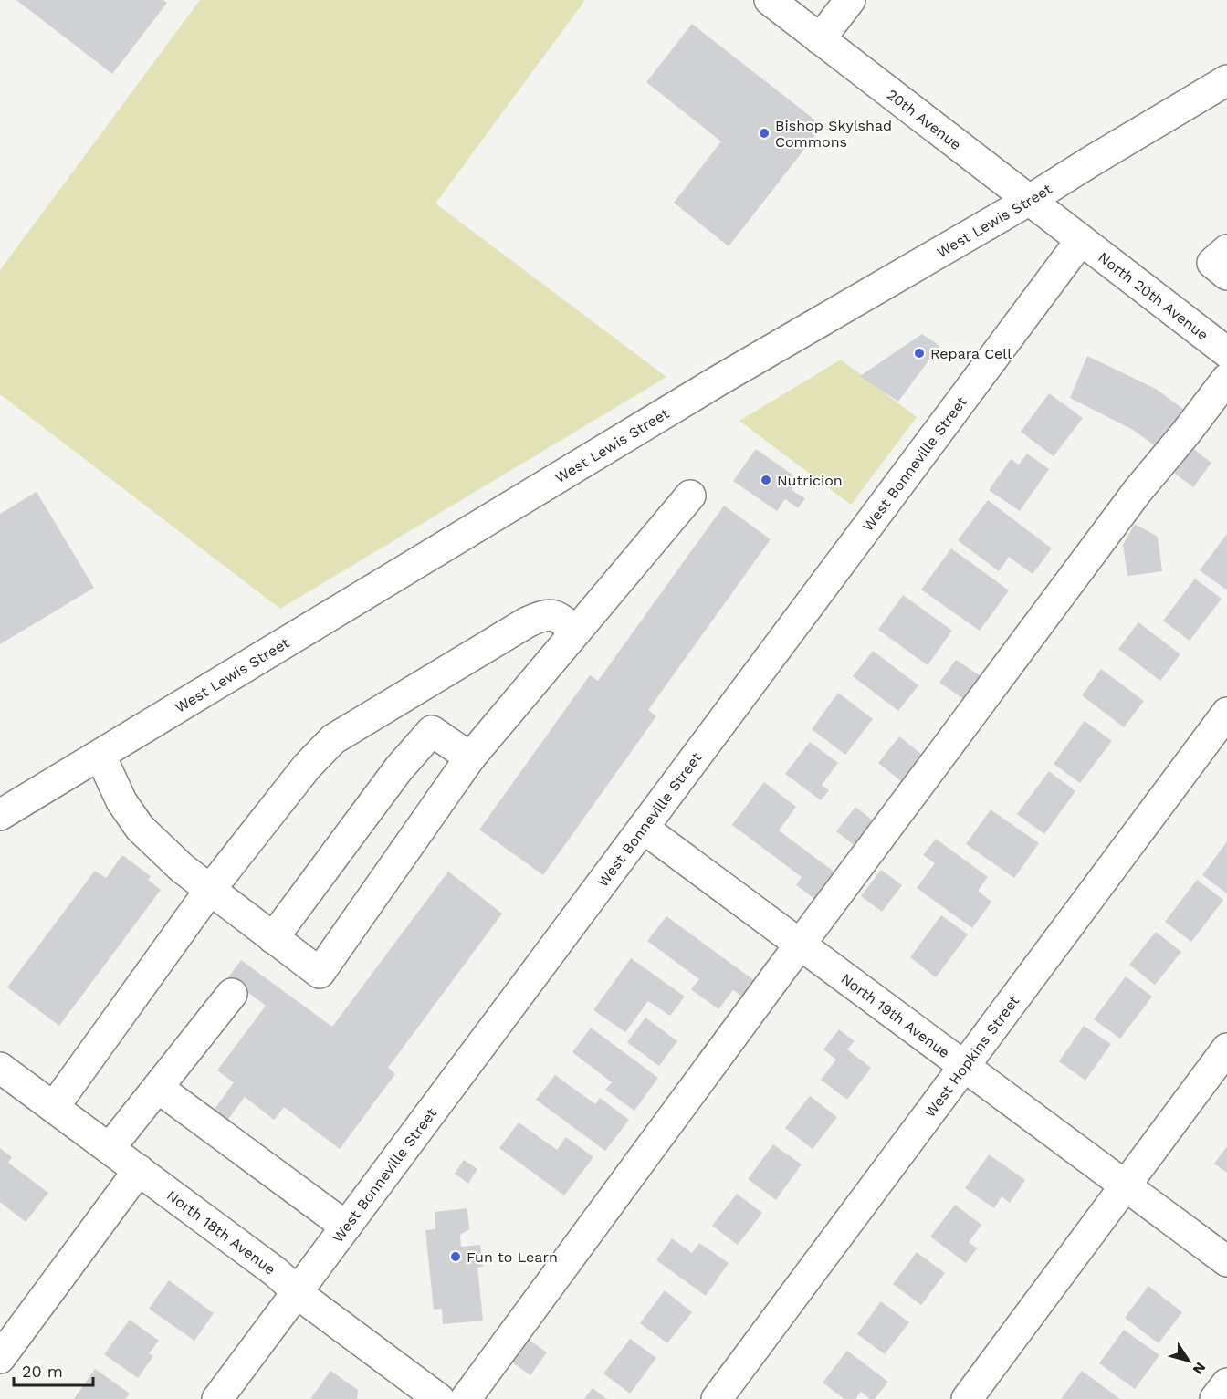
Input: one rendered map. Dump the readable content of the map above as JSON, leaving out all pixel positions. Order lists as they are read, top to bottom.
{
  "streets": {
    "street": [
      "20th Avenue",
      "West Lewis Street",
      "North 20th Avenue",
      "West Bonneville Street",
      "North 19th Avenue",
      "West Hopkins Street",
      "North 18th Avenue"
    ]
  },
  "crossings": [
    ["20th Avenue", "West Lewis Street"],
    ["20th Avenue", "North 20th Avenue"],
    ["20th Avenue", "West Bonneville Street"],
    ["North 20th Avenue", "West Bonneville Street"],
    ["West Bonneville Street", "North 19th Avenue"],
    ["West Bonneville Street", "North 18th Avenue"],
    ["North 19th Avenue", "West Hopkins Street"]
  ],
  "places": [
    "Bishop Skylshad Commons",
    "Repara Cell",
    "Nutricion",
    "Fun to Learn"
  ],
  "scale_bar": "20 m",
  "north": "bottom right"
}
